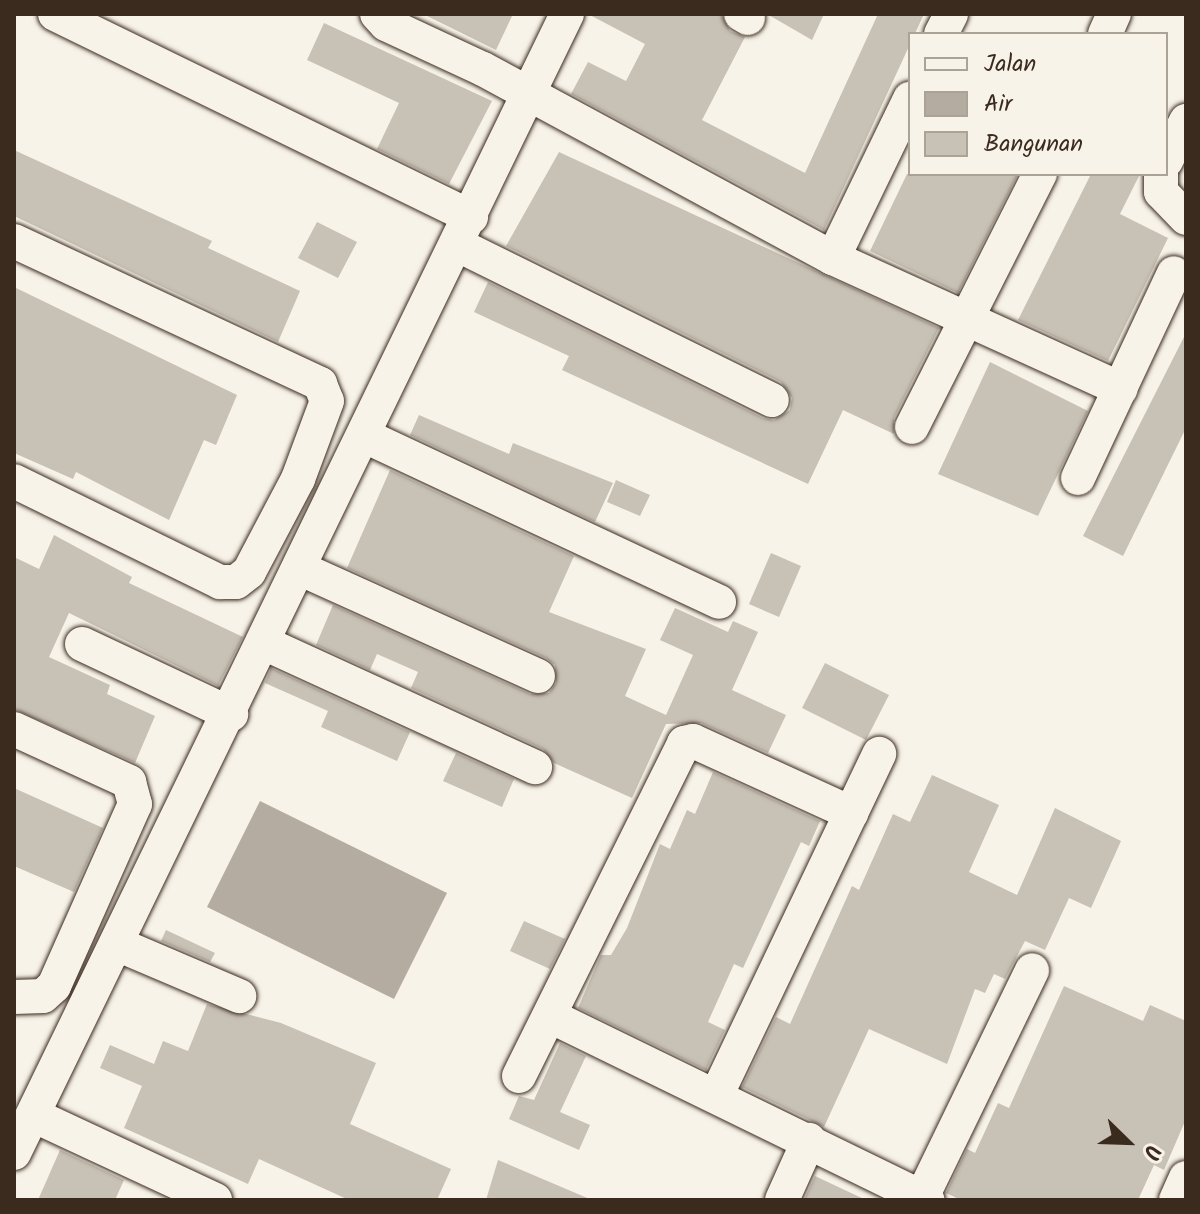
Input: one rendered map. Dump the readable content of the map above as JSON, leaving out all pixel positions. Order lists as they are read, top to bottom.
{
  "legend": ["Jalan", "Air", "Bangunan"],
  "north": "bottom right"
}
